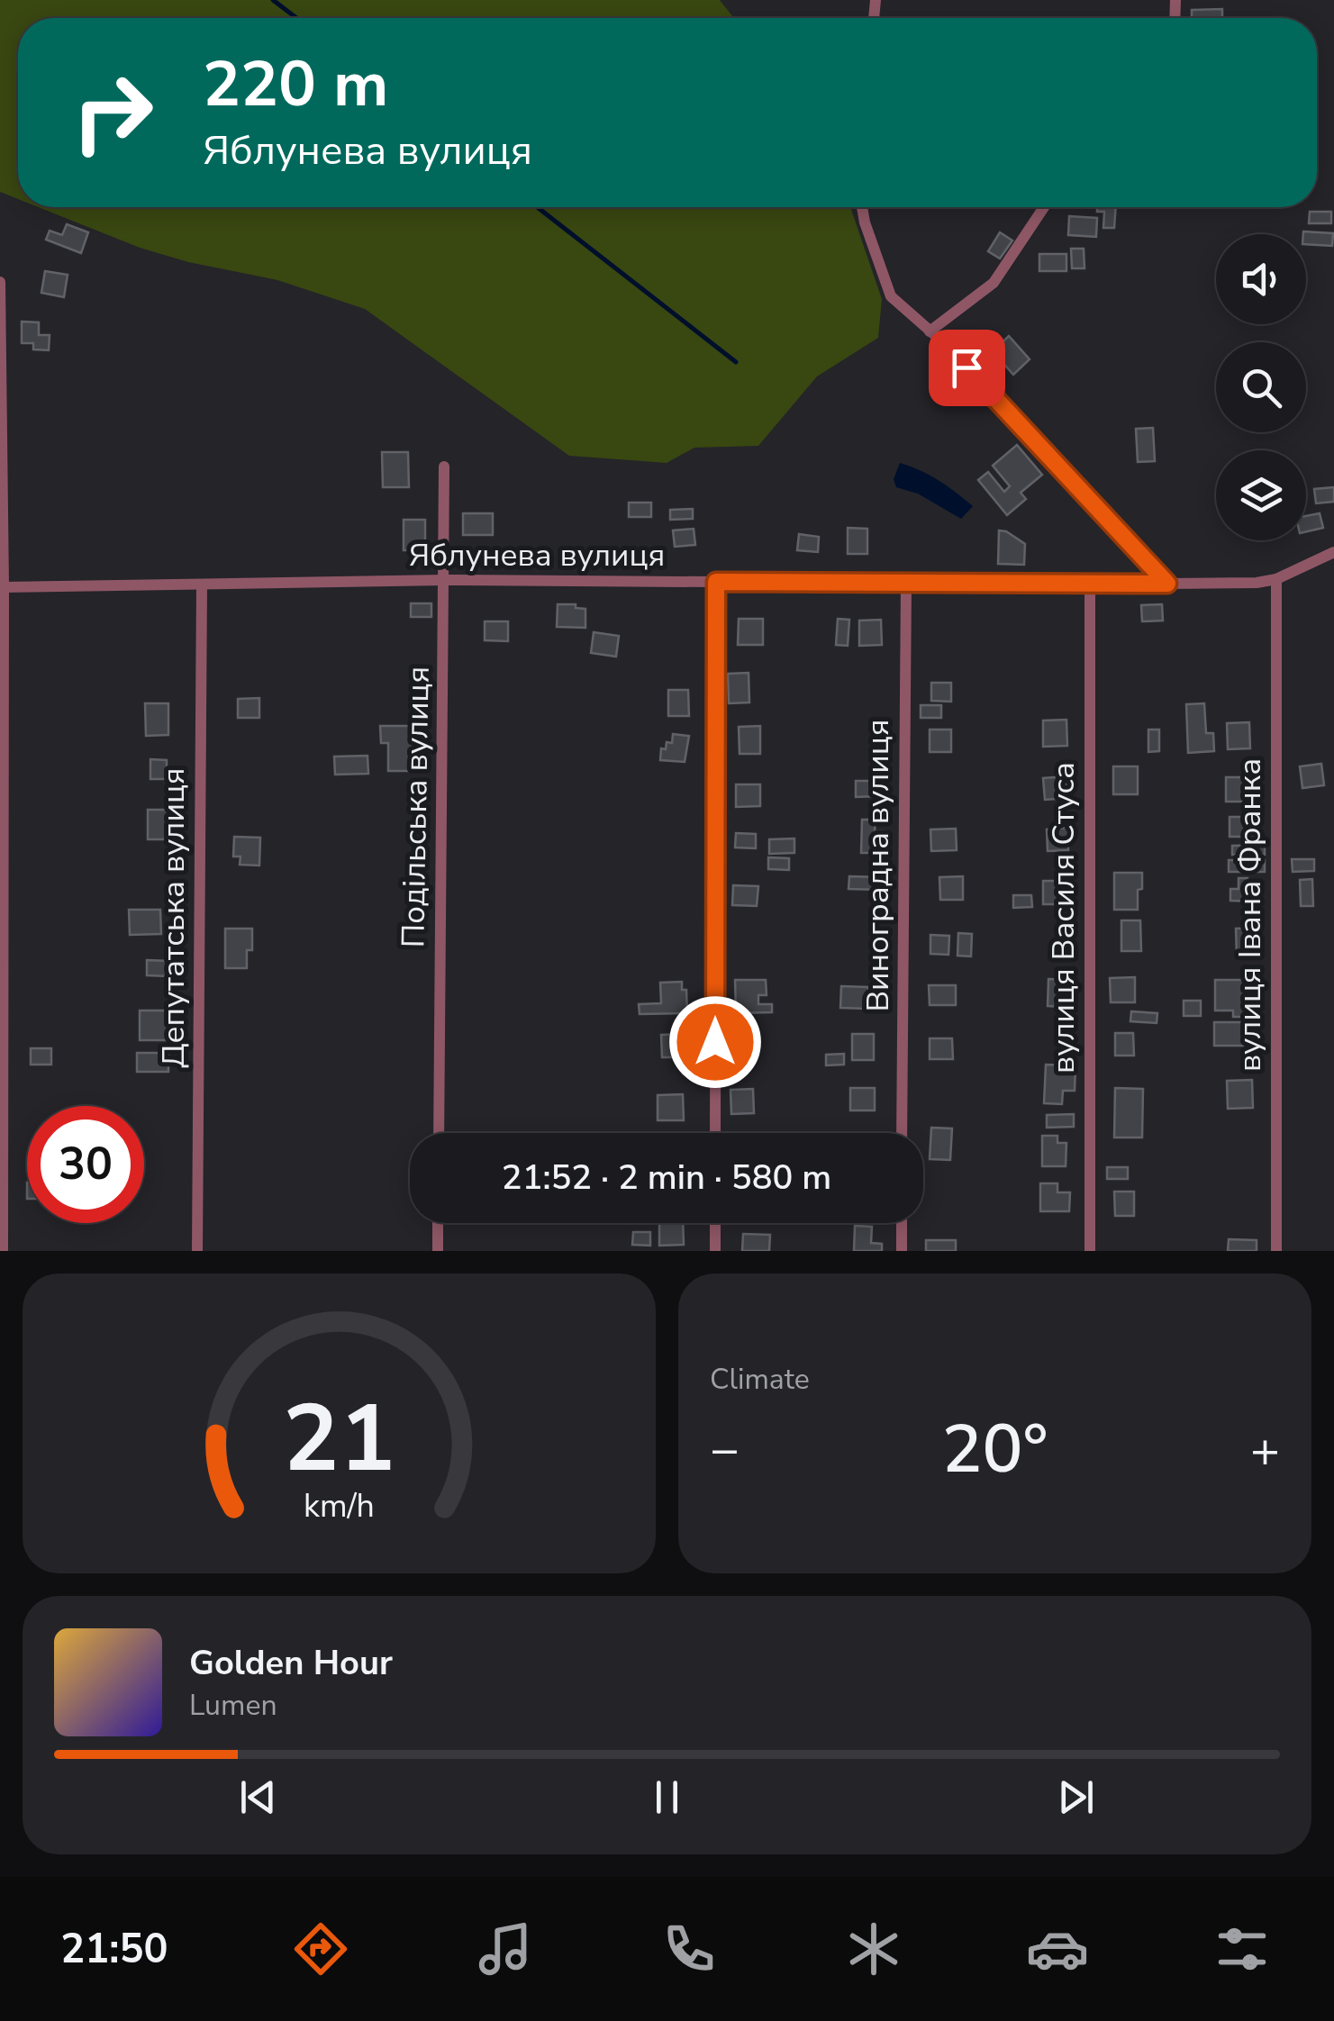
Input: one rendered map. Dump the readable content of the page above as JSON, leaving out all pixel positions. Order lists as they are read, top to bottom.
{
  "streets": {
    "street": [
      "Яблунева вулиця",
      "Подільська вулиця",
      "Виноградна вулиця",
      "вулиця Івана Франка",
      "Депутатська вулиця",
      "вулиця Василя Стуса"
    ]
  },
  "crossings": [
    ["Яблунева вулиця", "Подільська вулиця"],
    ["Яблунева вулиця", "Виноградна вулиця"],
    ["Яблунева вулиця", "вулиця Івана Франка"],
    ["Яблунева вулиця", "Депутатська вулиця"],
    ["Яблунева вулиця", "вулиця Василя Стуса"]
  ],
  "page": {
    "turn": ["220 m", "Яблунева вулиця"],
    "limit": "30",
    "trip": "21:52 · 2 min · 580 m",
    "tile": "Climate",
    "heat": ["−", "20°", "+"],
    "song": ["Golden Hour", "Lumen"],
    "tabs": "21:50",
    "gauge": ["21", "km/h"]
  }
}
